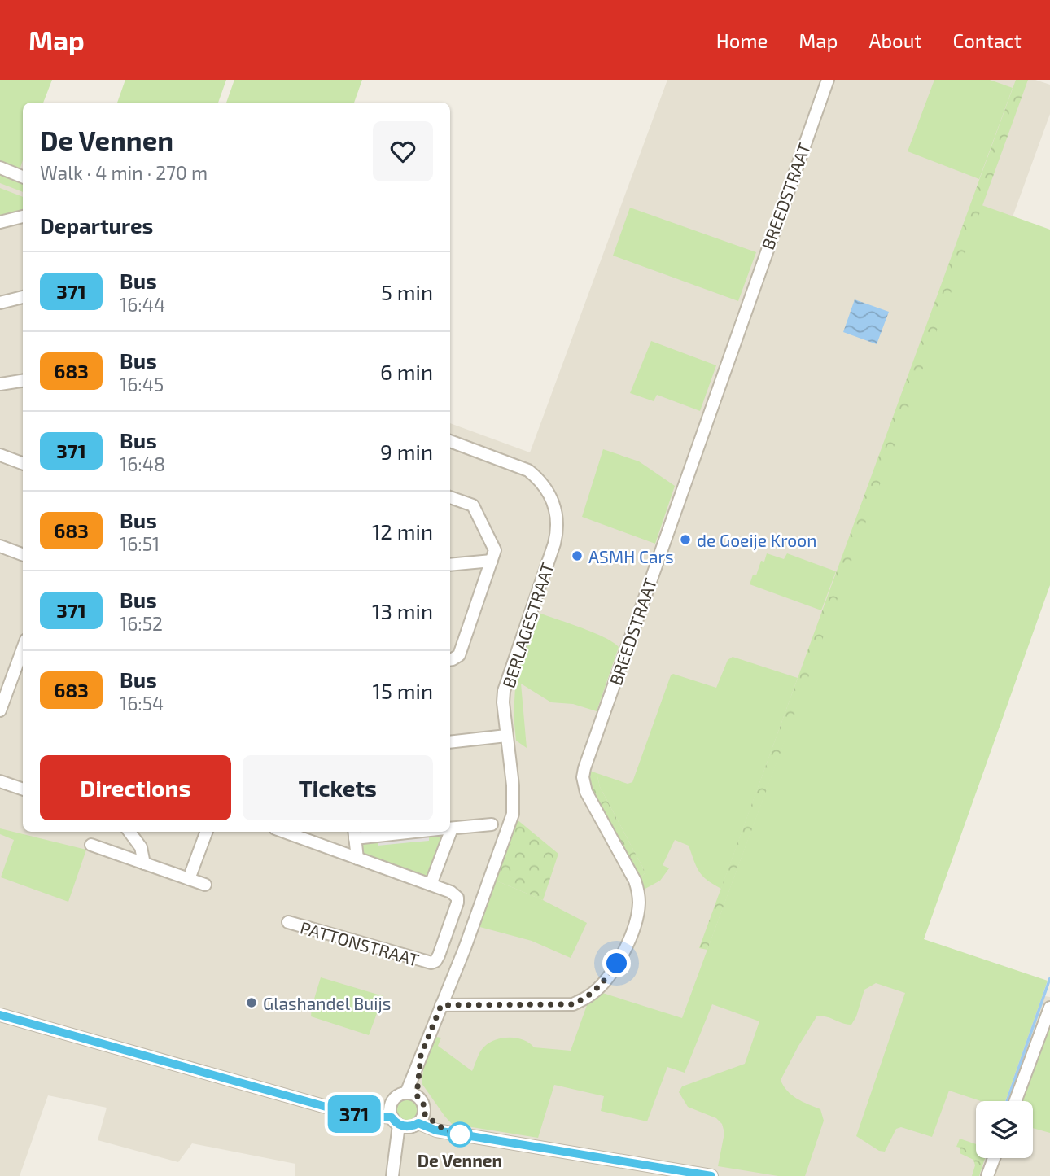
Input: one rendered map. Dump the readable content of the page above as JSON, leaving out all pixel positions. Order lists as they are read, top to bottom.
{
  "streets": {
    "street": ["BREEDSTRAAT", "BERLAGESTRAAT", "PATTONSTRAAT"]
  },
  "crossings": [
    ["BREEDSTRAAT", "BERLAGESTRAAT"]
  ],
  "places": [
    "de Goeije Kroon",
    "ASMH Cars",
    "Glashandel Buijs",
    "De Vennen"
  ],
  "lines": ["bus line 371"],
  "page": {
    "header": "Map",
    "nav": [
      "Home",
      "Map",
      "About",
      "Contact"
    ],
    "on_map": "371",
    "heading": [
      ["De Vennen", "Walk · 4 min · 270 m"],
      "Departures"
    ],
    "list": [
      {
        "mark": "371",
        "name": "Bus",
        "note": "16:44",
        "value": "5 min"
      },
      {
        "mark": "683",
        "name": "Bus",
        "note": "16:45",
        "value": "6 min"
      },
      {
        "mark": "371",
        "name": "Bus",
        "note": "16:48",
        "value": "9 min"
      },
      {
        "mark": "683",
        "name": "Bus",
        "note": "16:51",
        "value": "12 min"
      },
      {
        "mark": "371",
        "name": "Bus",
        "note": "16:52",
        "value": "13 min"
      },
      {
        "mark": "683",
        "name": "Bus",
        "note": "16:54",
        "value": "15 min"
      }
    ],
    "buttons": ["Directions", "Tickets"]
  }
}
